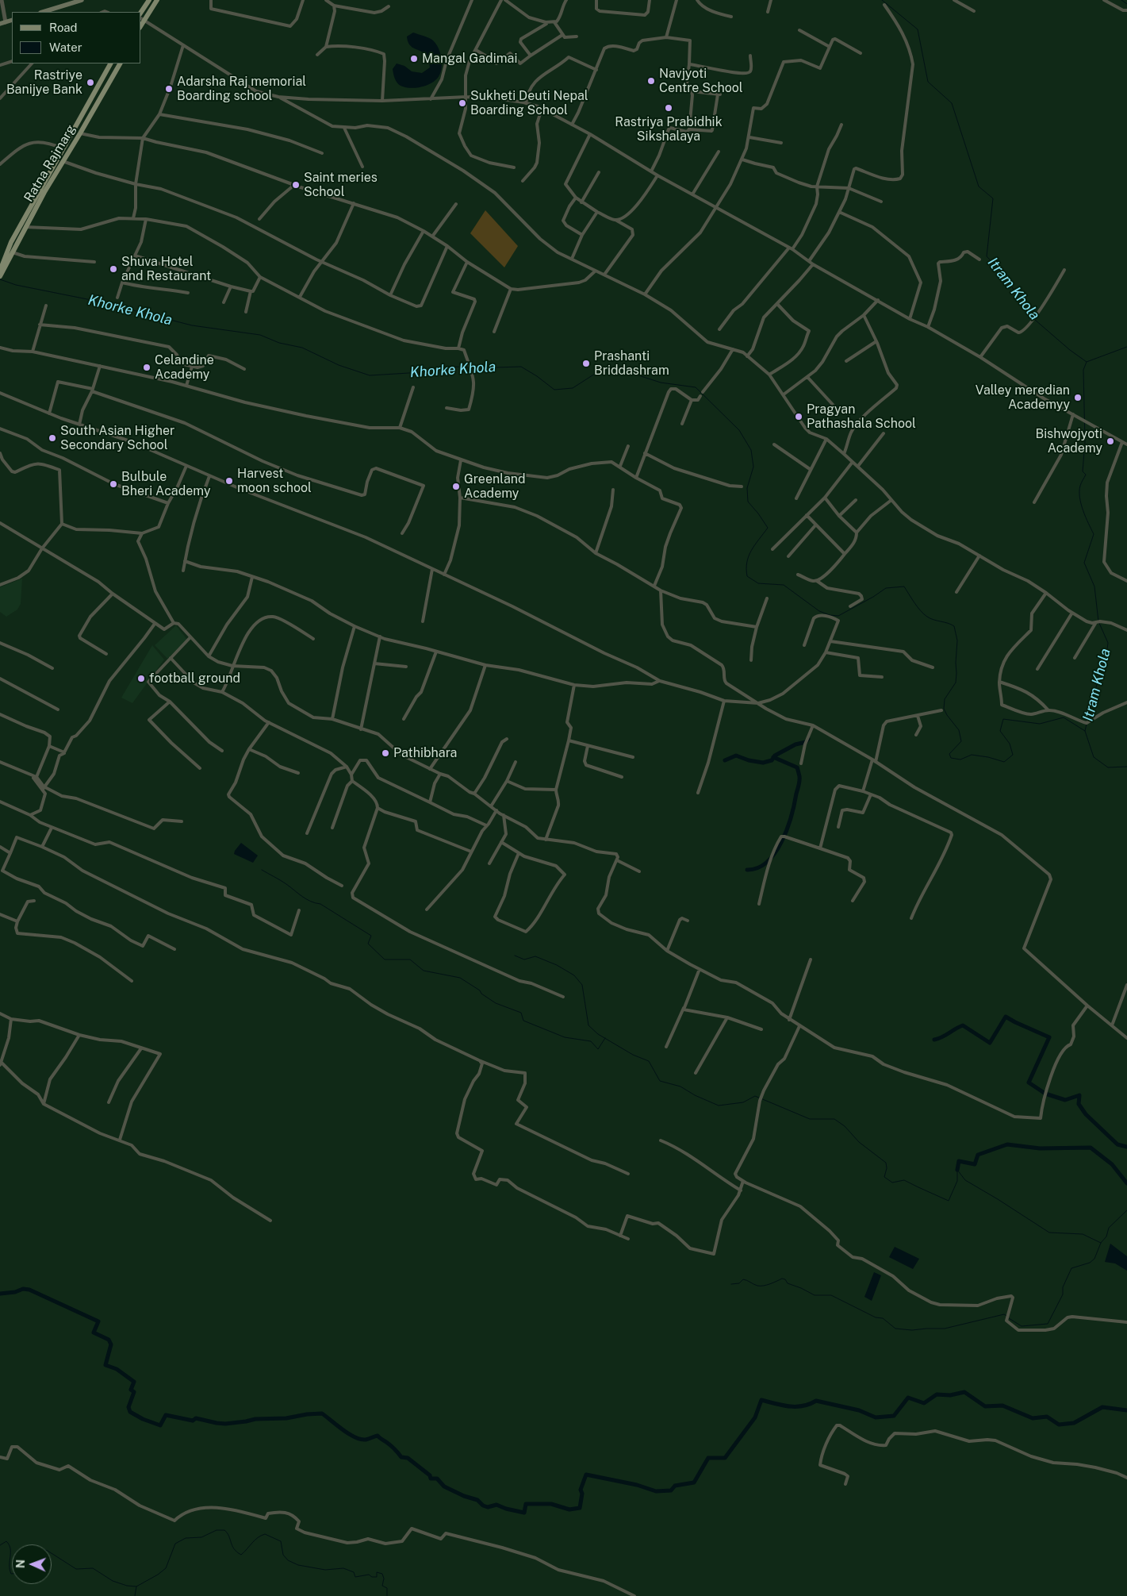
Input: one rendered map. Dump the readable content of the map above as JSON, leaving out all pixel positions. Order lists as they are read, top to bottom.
{
  "streets": {
    "main road": ["Ratna Rajmarg"]
  },
  "water": ["Itram Khola", "Khorke Khola"],
  "places": [
    "Mangal Gadimai",
    "Navjyoti Centre School",
    "Rastriye Banijye Bank",
    "Adarsha Raj memorial Boarding school",
    "Sukheti Deuti Nepal Boarding School",
    "Rastriya Prabidhik Sikshalaya",
    "Saint meries School",
    "Shuva Hotel and Restaurant",
    "Prashanti Briddashram",
    "Celandine Academy",
    "Valley meredian Academyy",
    "Pragyan Pathashala School",
    "South Asian Higher Secondary School",
    "Bishwojyoti Academy",
    "Harvest moon school",
    "Bulbule Bheri Academy",
    "Greenland Academy",
    "football ground",
    "Pathibhara"
  ],
  "legend": ["Road", "Water"],
  "north": "left"
}
